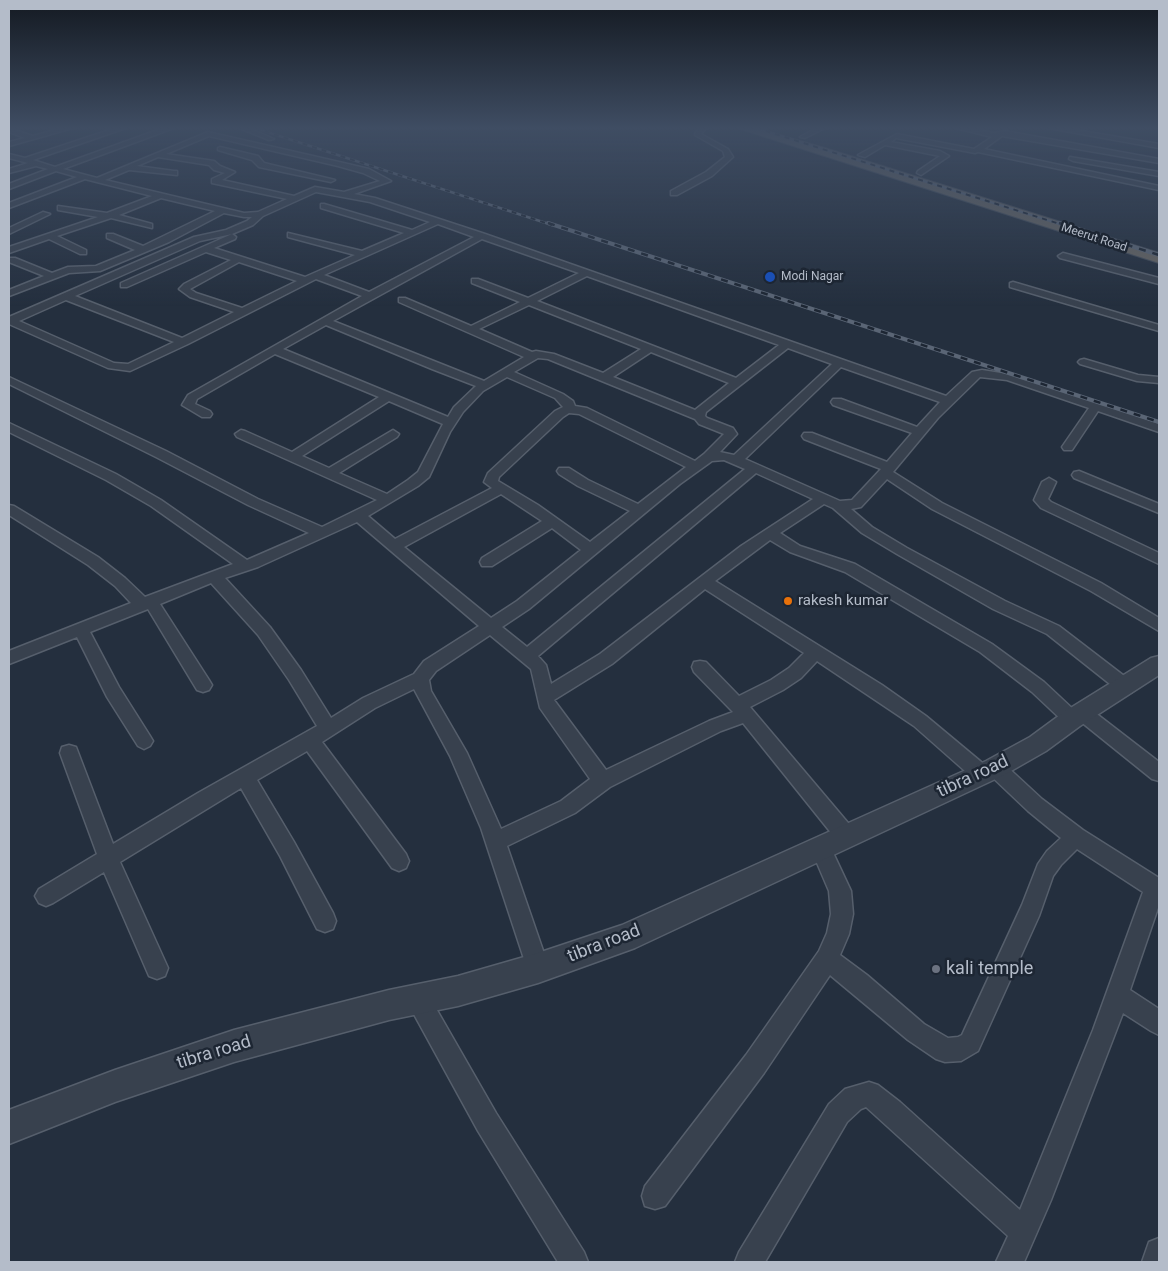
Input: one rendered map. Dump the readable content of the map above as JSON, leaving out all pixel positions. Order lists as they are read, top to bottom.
{
  "streets": {
    "highway": ["Meerut Road"],
    "street": ["tibra road"]
  },
  "places": ["Modi Nagar", "rakesh kumar", "kali temple"]
}
